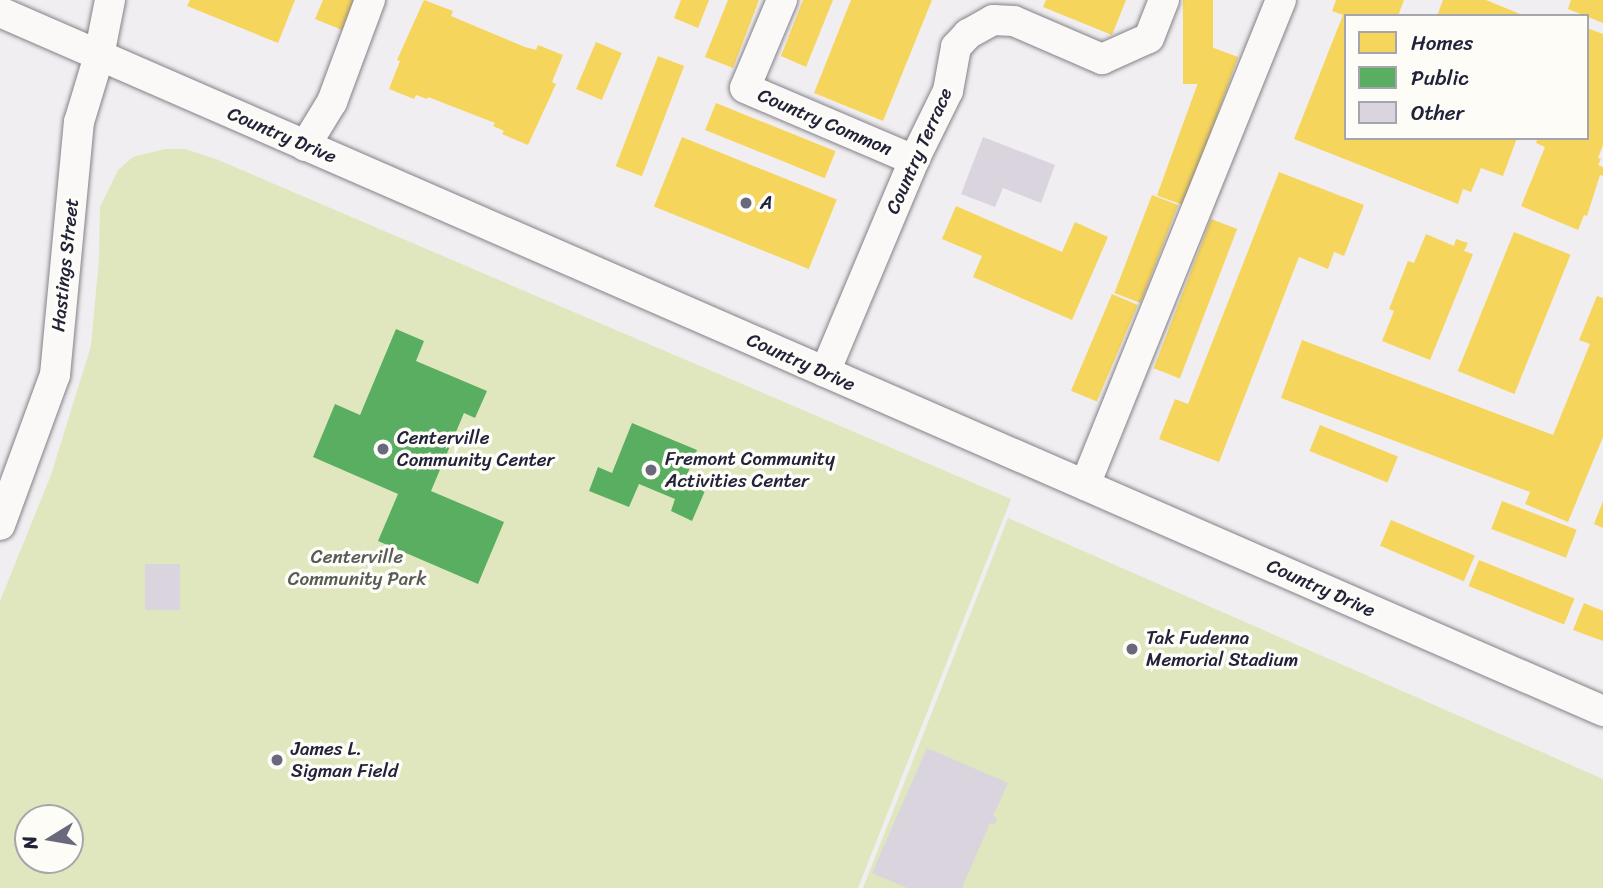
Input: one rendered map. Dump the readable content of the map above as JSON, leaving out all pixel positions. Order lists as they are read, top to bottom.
{
  "streets": {
    "street": [
      "Country Common",
      "Country Drive",
      "Country Terrace",
      "Hastings Street"
    ]
  },
  "crossings": [
    ["Country Common", "Country Terrace"],
    ["Country Drive", "Country Terrace"],
    ["Country Drive", "Hastings Street"]
  ],
  "parks": ["Centerville Community Park"],
  "places": [
    "A",
    "Centerville Community Center",
    "Fremont Community Activities Center",
    "Tak Fudenna Memorial Stadium",
    "James L. Sigman Field"
  ],
  "legend": ["Homes", "Public", "Other"],
  "north": "left"
}
